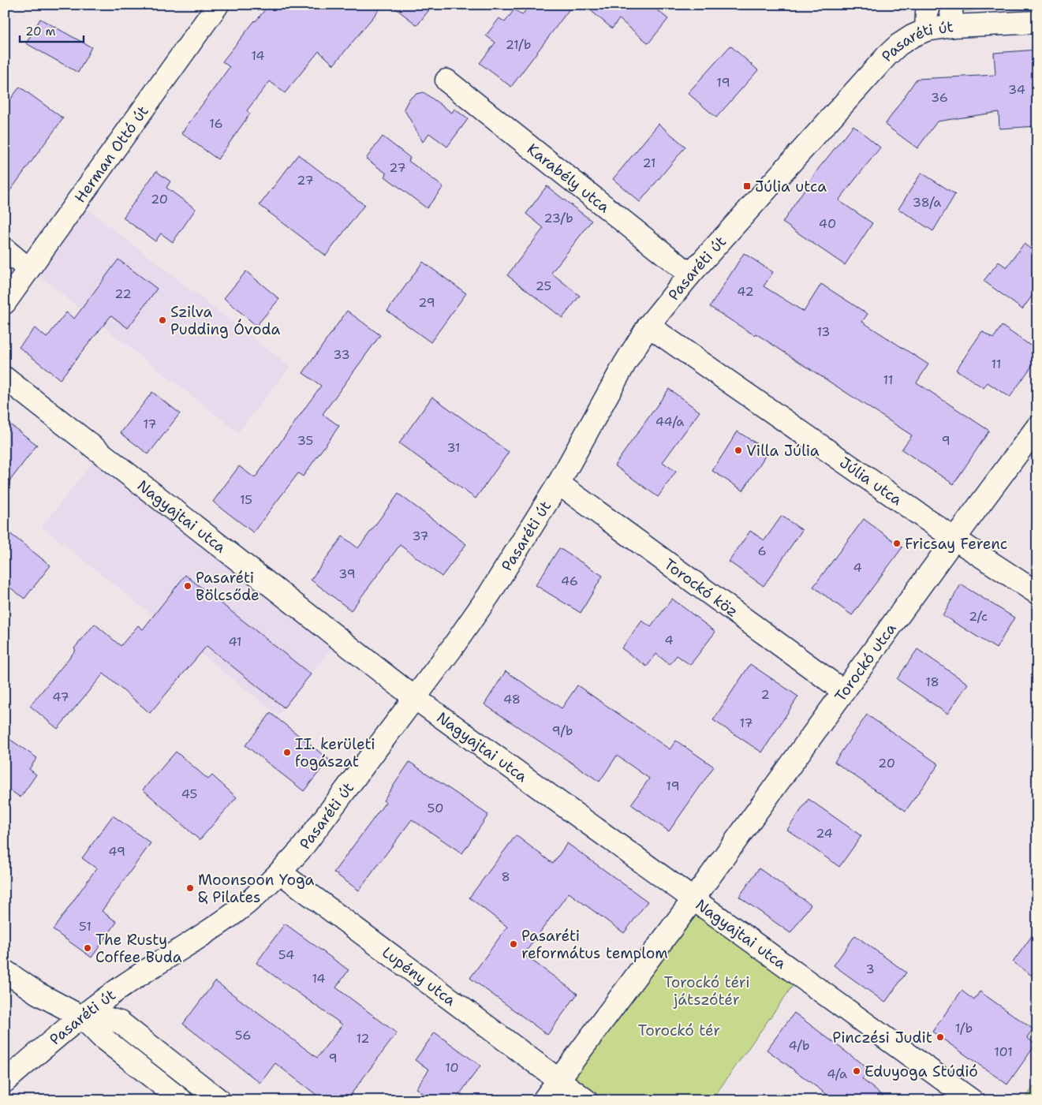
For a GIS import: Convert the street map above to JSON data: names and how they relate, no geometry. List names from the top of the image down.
{
  "streets": {
    "street": [
      "Pasaréti út",
      "Herman Ottó út",
      "Karabély utca",
      "Júlia utca",
      "Nagyajtai utca",
      "Torockó köz",
      "Torockó utca",
      "Lupény utca"
    ]
  },
  "crossings": [
    ["Pasaréti út", "Karabély utca"],
    ["Pasaréti út", "Júlia utca"],
    ["Pasaréti út", "Nagyajtai utca"],
    ["Pasaréti út", "Torockó köz"],
    ["Pasaréti út", "Lupény utca"],
    ["Júlia utca", "Torockó utca"],
    ["Nagyajtai utca", "Torockó utca"],
    ["Torockó köz", "Torockó utca"]
  ],
  "parks": ["Torockó téri játszótér", "Torockó tér"],
  "places": {
    "transit": ["Júlia utca"],
    "other": [
      "Szilva Pudding Óvoda",
      "Villa Júlia",
      "Fricsay Ferenc",
      "Pasaréti Bölcsőde",
      "II. kerületi fogászat",
      "Moonsoon Yoga & Pilates",
      "Pasaréti református templom",
      "The Rusty Coffee Buda",
      "Pinczési Judit",
      "Eduyoga Stúdió"
    ]
  },
  "house_numbers": [
    "21/b",
    "14",
    "19",
    "34",
    "36",
    "16",
    "21",
    "27",
    "27",
    "20",
    "38/a",
    "23/b",
    "40",
    "25",
    "42",
    "22",
    "29",
    "13",
    "33",
    "11",
    "11",
    "44/a",
    "17",
    "35",
    "9",
    "31",
    "15",
    "37",
    "6",
    "4",
    "39",
    "46",
    "2/c",
    "4",
    "41",
    "18",
    "2",
    "47",
    "48",
    "17",
    "9/b",
    "20",
    "19",
    "45",
    "50",
    "24",
    "49",
    "8",
    "51",
    "54",
    "3",
    "14",
    "1/b",
    "56",
    "12",
    "4/b",
    "101",
    "9",
    "10",
    "4/a"
  ],
  "scale_bar": "20 m"
}
